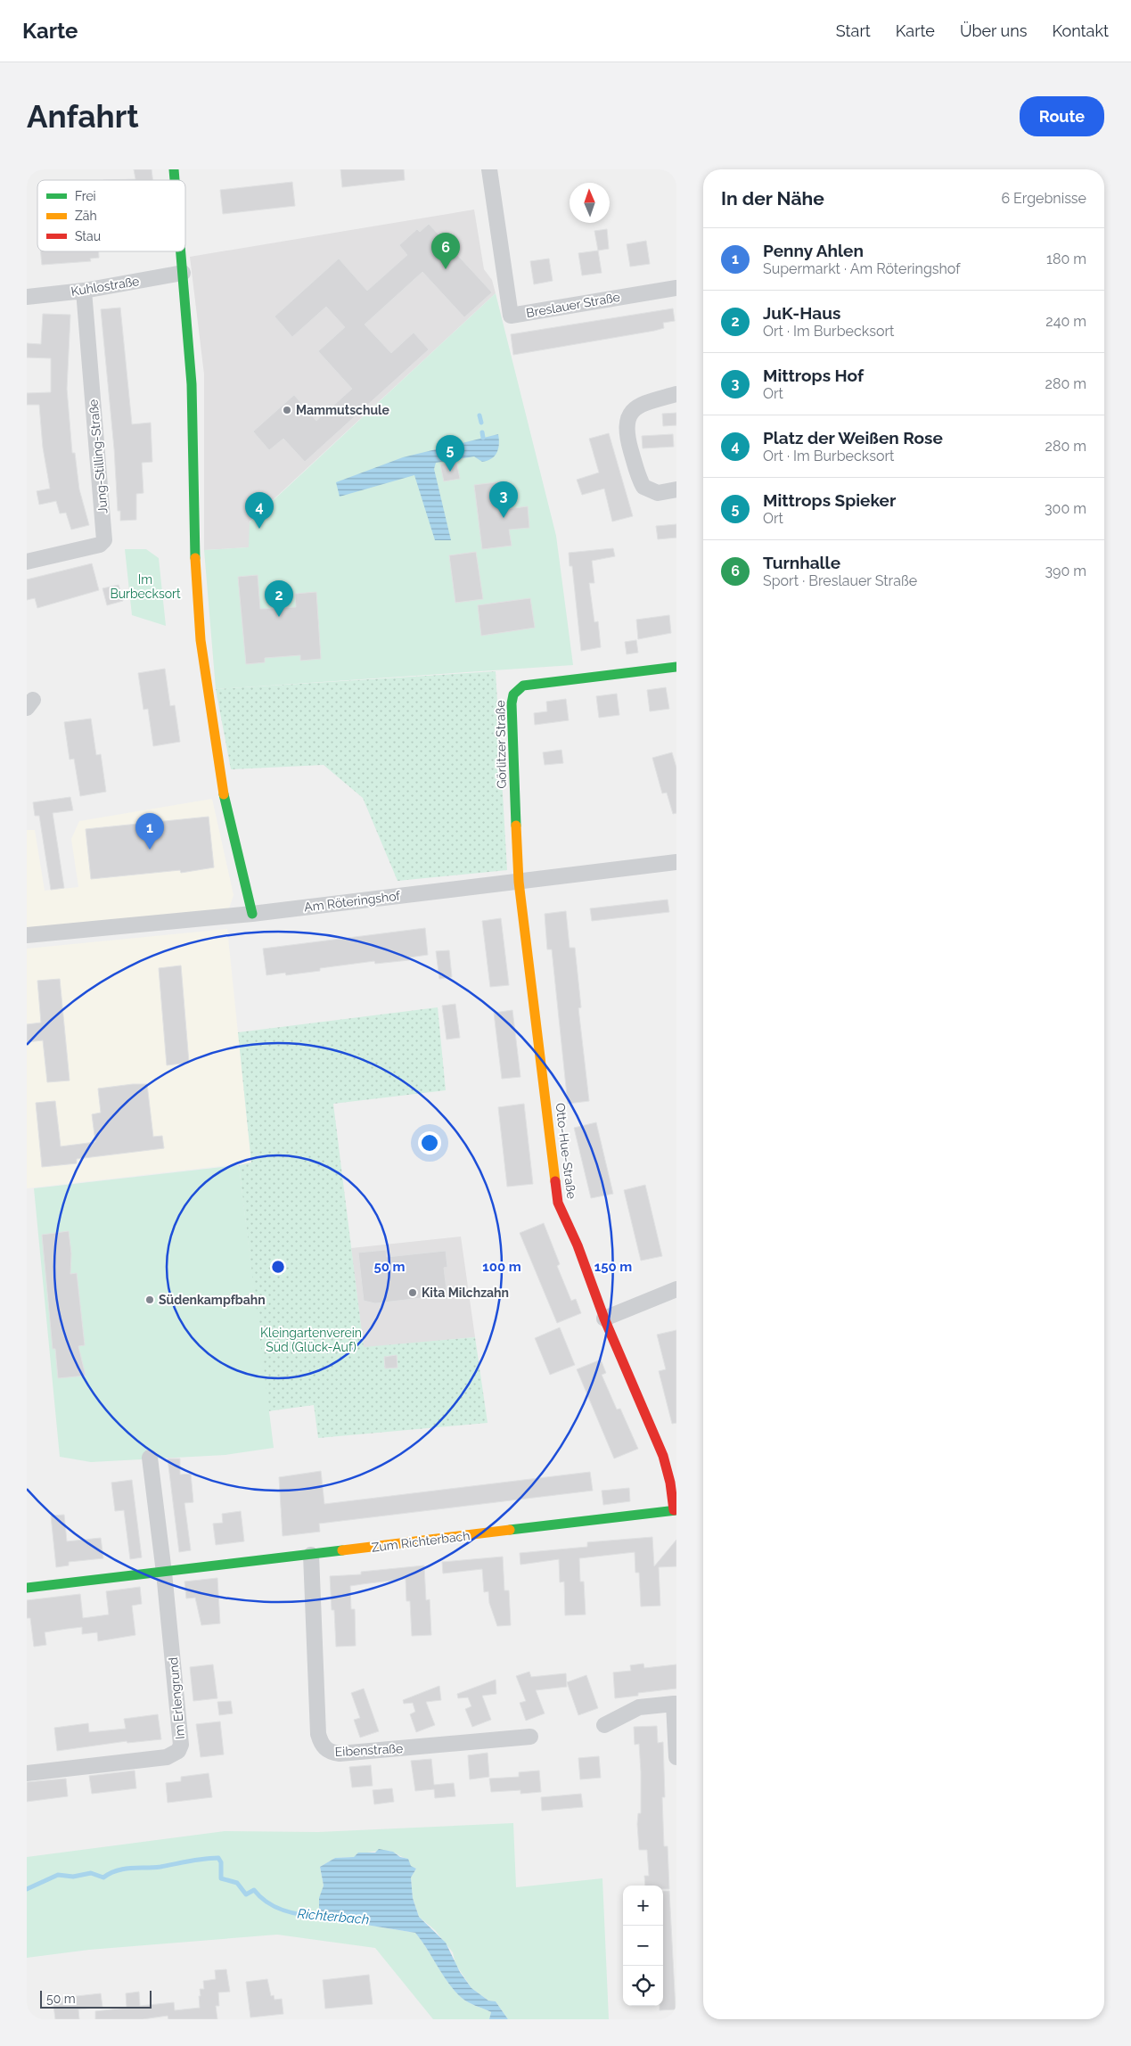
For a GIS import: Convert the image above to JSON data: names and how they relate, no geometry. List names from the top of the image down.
{
  "streets": {
    "street": [
      "Kuhlostraße",
      "Breslauer Straße",
      "Jung-Stilling-Straße",
      "Görlitzer Straße",
      "Am Röteringshof",
      "Otto-Hue-Straße",
      "Zum Richterbach",
      "Im Erlengrund",
      "Eibenstraße"
    ]
  },
  "crossings": [
    ["Kuhlostraße", "Jung-Stilling-Straße"],
    ["Görlitzer Straße", "Am Röteringshof"],
    ["Görlitzer Straße", "Otto-Hue-Straße"],
    ["Am Röteringshof", "Otto-Hue-Straße"],
    ["Otto-Hue-Straße", "Zum Richterbach"],
    ["Zum Richterbach", "Im Erlengrund"],
    ["Zum Richterbach", "Eibenstraße"]
  ],
  "water": ["Richterbach"],
  "parks": ["Im Burbecksort", "Kleingartenverein Süd (Glück-Auf)"],
  "places": ["Mammutschule", "Kita Milchzahn", "Südenkampfbahn"],
  "legend": ["Frei", "Zäh", "Stau"],
  "scale_bar": "50 m",
  "north": "top",
  "page": {
    "header": "Karte",
    "nav": [
      "Start",
      "Karte",
      "Über uns",
      "Kontakt"
    ],
    "buttons": "Route",
    "title": "Anfahrt",
    "heading": ["In der Nähe", "6 Ergebnisse"],
    "list": [
      {
        "mark": "1",
        "name": "Penny Ahlen",
        "note": "Supermarkt · Am Röteringshof",
        "value": "180 m"
      },
      {
        "mark": "2",
        "name": "JuK-Haus",
        "note": "Ort · Im Burbecksort",
        "value": "240 m"
      },
      {
        "mark": "3",
        "name": "Mittrops Hof",
        "note": "Ort",
        "value": "280 m"
      },
      {
        "mark": "4",
        "name": "Platz der Weißen Rose",
        "note": "Ort · Im Burbecksort",
        "value": "280 m"
      },
      {
        "mark": "5",
        "name": "Mittrops Spieker",
        "note": "Ort",
        "value": "300 m"
      },
      {
        "mark": "6",
        "name": "Turnhalle",
        "note": "Sport · Breslauer Straße",
        "value": "390 m"
      }
    ],
    "pins": [
      "6",
      "5",
      "3",
      "4",
      "2",
      "1"
    ],
    "map_buttons": ["+", "−"],
    "scale": "50 m"
  },
  "rings": ["50 m", "100 m", "150 m"]
}
